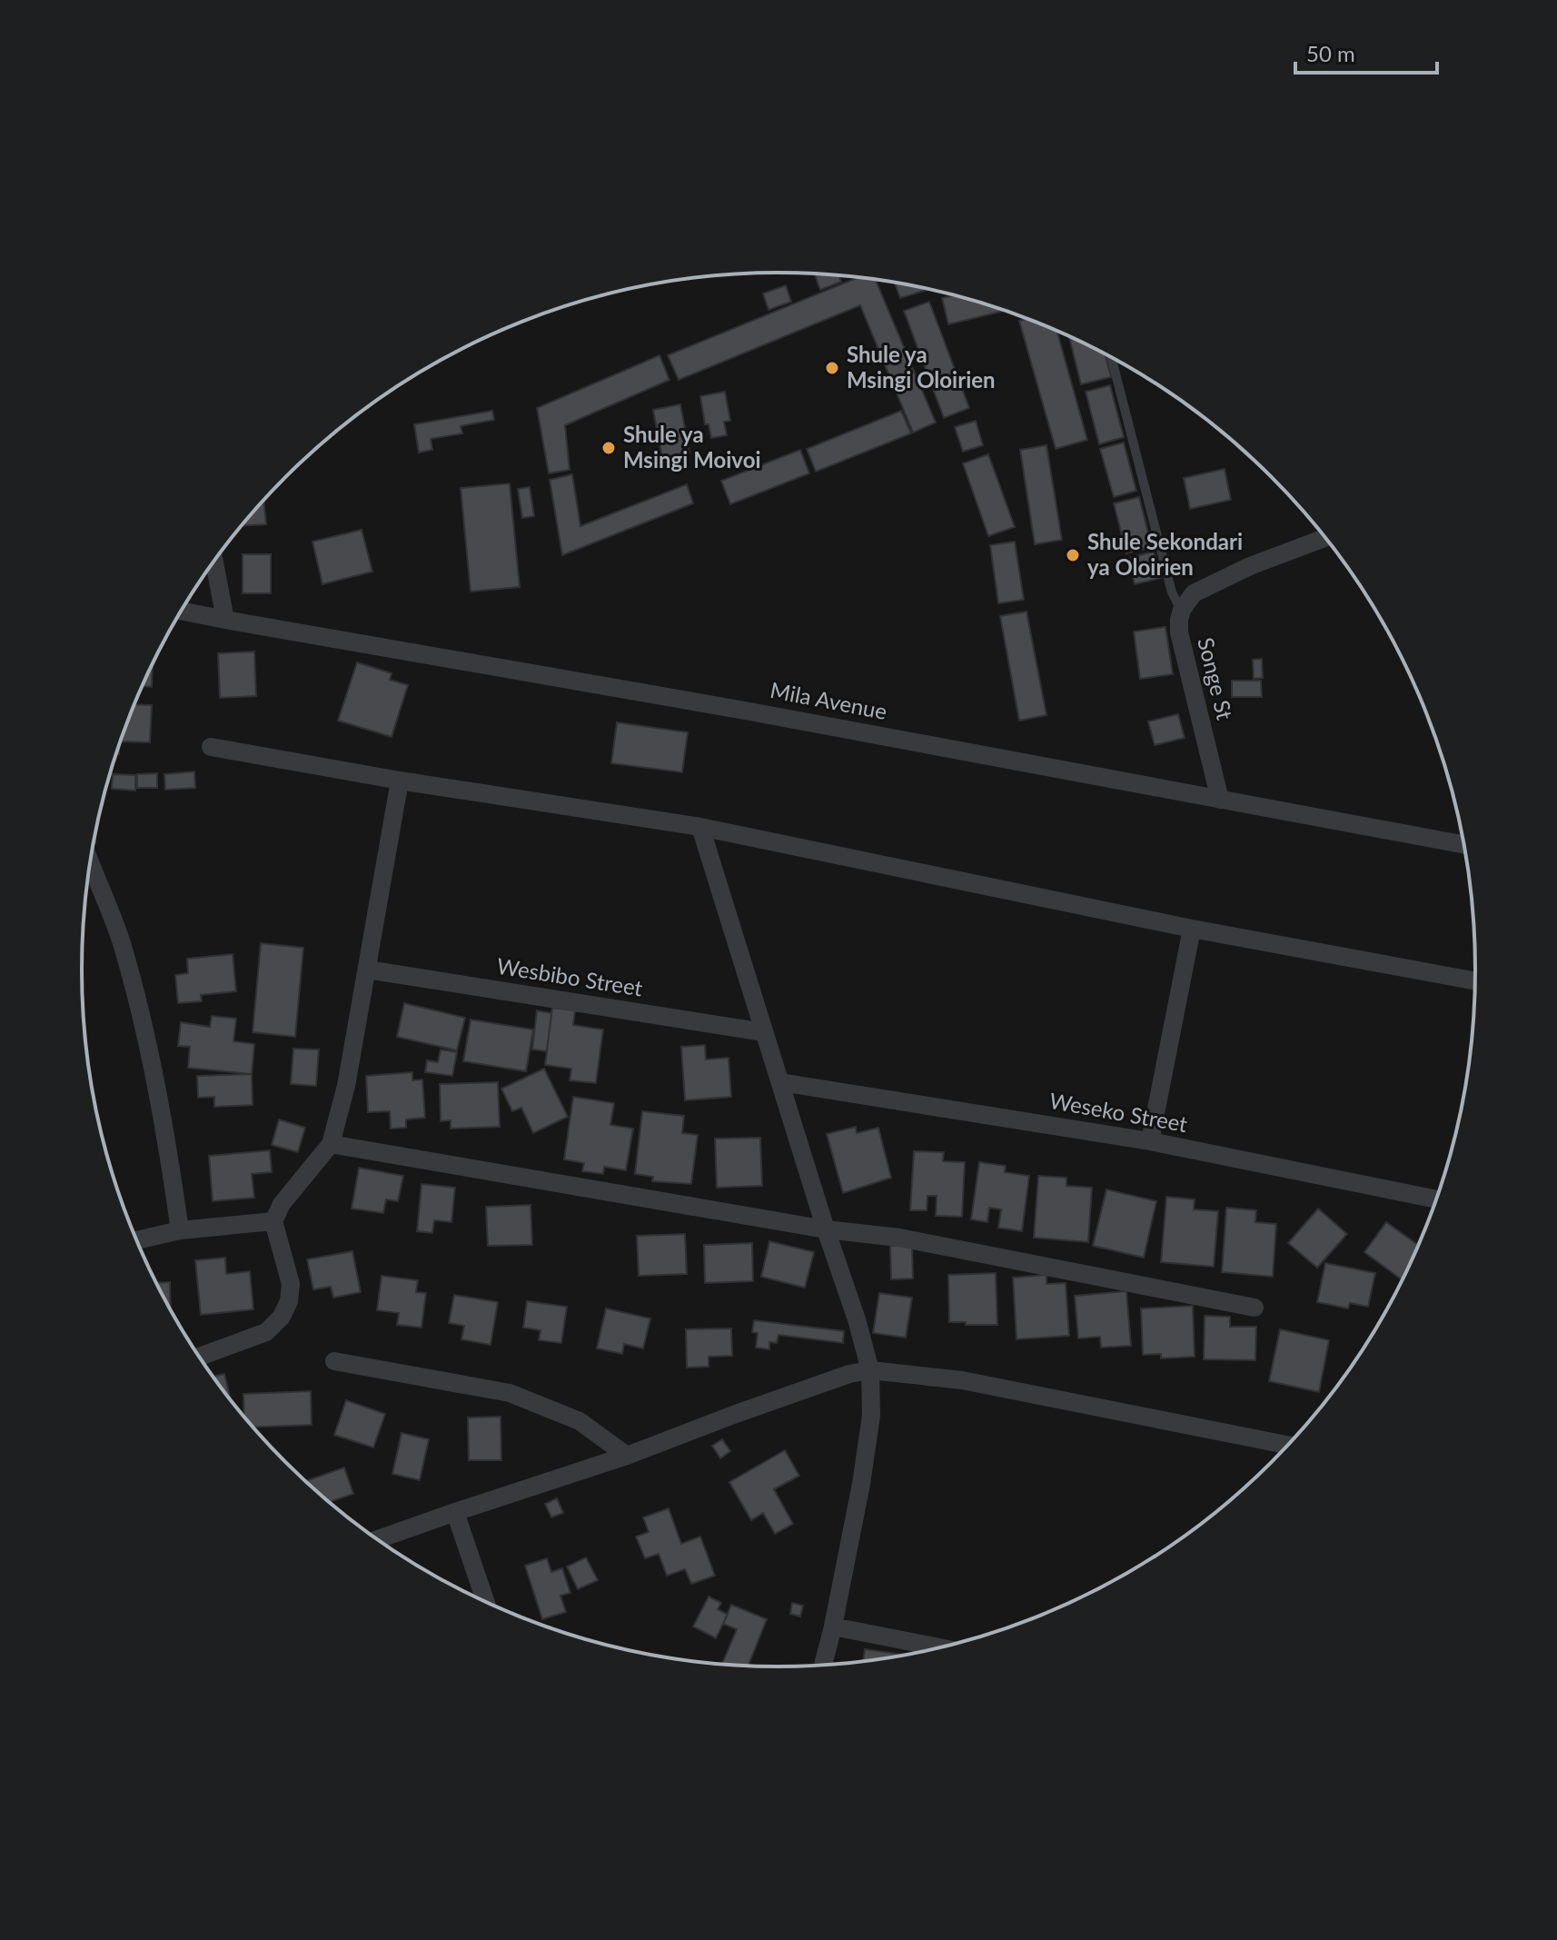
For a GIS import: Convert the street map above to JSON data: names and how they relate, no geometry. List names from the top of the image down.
{
  "streets": {
    "street": [
      "Songe St",
      "Mila Avenue",
      "Wesbibo Street",
      "Weseko Street"
    ]
  },
  "crossings": [
    ["Songe St", "Mila Avenue"]
  ],
  "places": ["Shule ya Msingi Oloirien", "Shule ya Msingi Moivoi", "Shule Sekondari ya Oloirien"],
  "scale_bar": "50 m"
}
